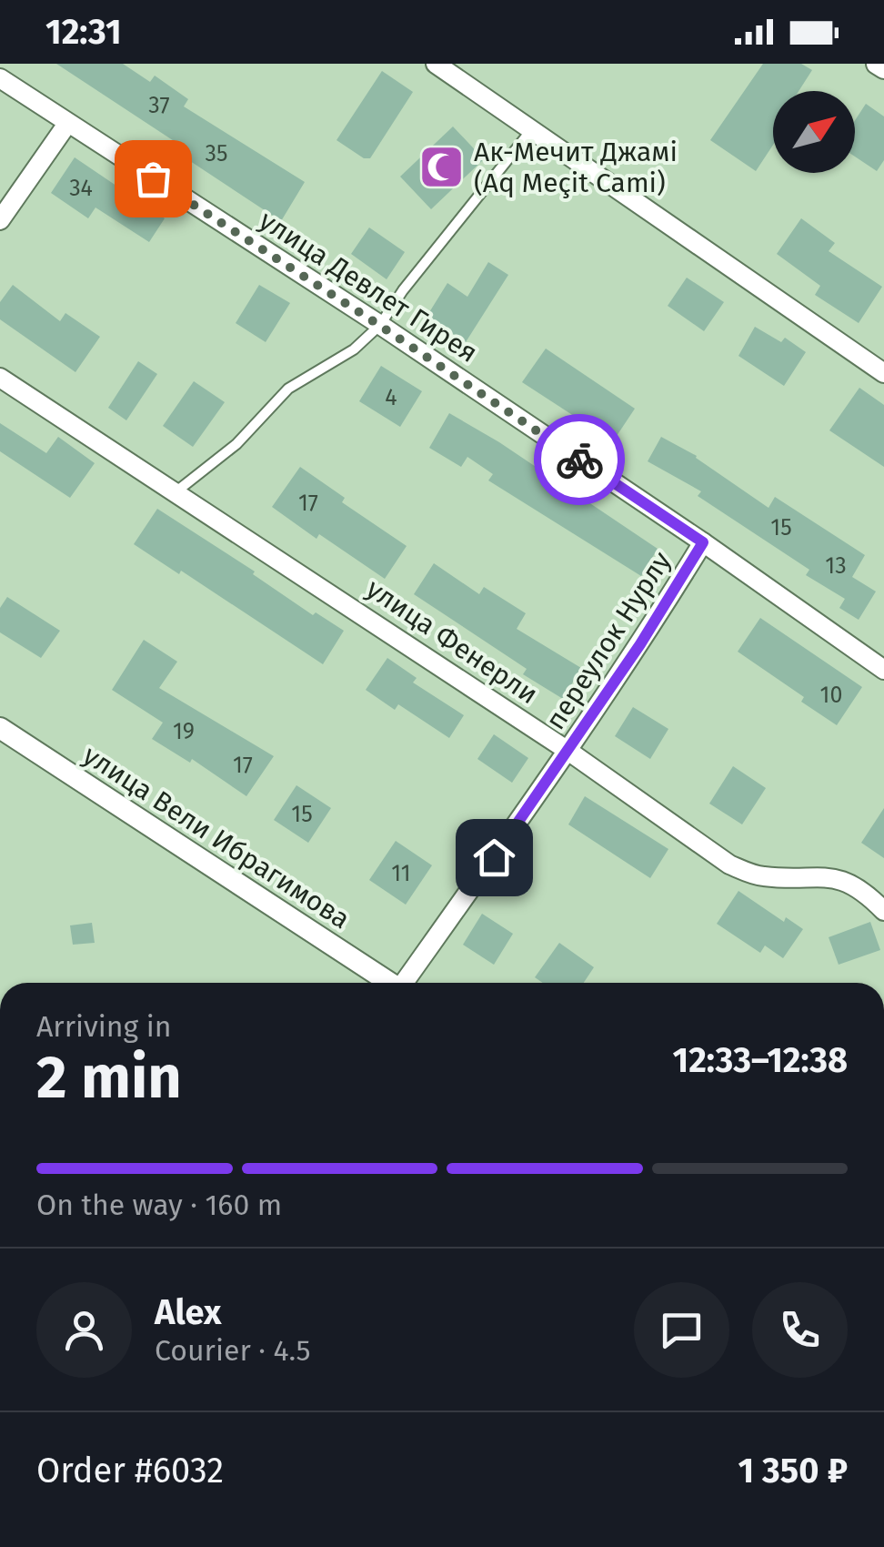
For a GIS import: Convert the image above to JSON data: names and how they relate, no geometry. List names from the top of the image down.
{
  "streets": {
    "street": [
      "улица Девлет Гирея",
      "переулок Нурлу",
      "улица Фенерли",
      "улица Вели Ибрагимова"
    ]
  },
  "crossings": [
    ["улица Девлет Гирея", "переулок Нурлу"],
    ["переулок Нурлу", "улица Фенерли"]
  ],
  "places": {
    "mosque": ["Ак-Мечит Джамі (Aq Meçit Cami)"]
  },
  "house_numbers": [
    "37",
    "35",
    "34",
    "4",
    "17",
    "15",
    "13",
    "10",
    "19",
    "17",
    "15",
    "11"
  ],
  "north": "top right",
  "page": {
    "status": "12:31",
    "heading": ["2 min", "Arriving in", "12:33–12:38"],
    "panel": [
      "Alex",
      "Courier · 4.5",
      "Order #6032",
      "1 350 ₽"
    ],
    "bar": "On the way · 160 m"
  }
}
